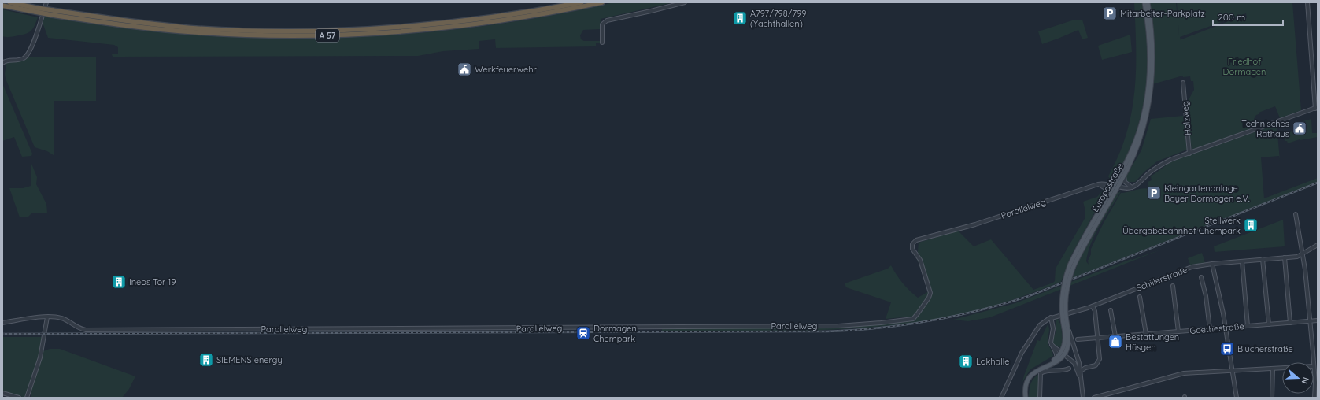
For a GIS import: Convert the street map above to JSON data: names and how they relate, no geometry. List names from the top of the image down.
{
  "streets": {
    "highway": ["A 57"],
    "main road": ["Europastraße"],
    "street": [
      "Holzweg",
      "Parallelweg",
      "Schillerstraße",
      "Goethestraße"
    ]
  },
  "crossings": [
    ["Europastraße", "Parallelweg"]
  ],
  "parks": ["Friedhof Dormagen"],
  "places": {
    "parking": ["Mitarbeiter-Parkplatz", "Kleingartenanlage Bayer Dormagen e.V."],
    "building": [
      "A797/798/799 (Yachthallen)",
      "Stellwerk Übergabebahnhof Chempark",
      "Ineos Tor 19",
      "SIEMENS energy",
      "Lokhalle"
    ],
    "public building": ["Werkfeuerwehr", "Technisches Rathaus"],
    "station": ["Dormagen Chempark"],
    "shop": ["Bestattungen Hüsgen"],
    "bus stop": ["Blücherstraße"]
  },
  "scale_bar": "200 m",
  "north": "right"
}
